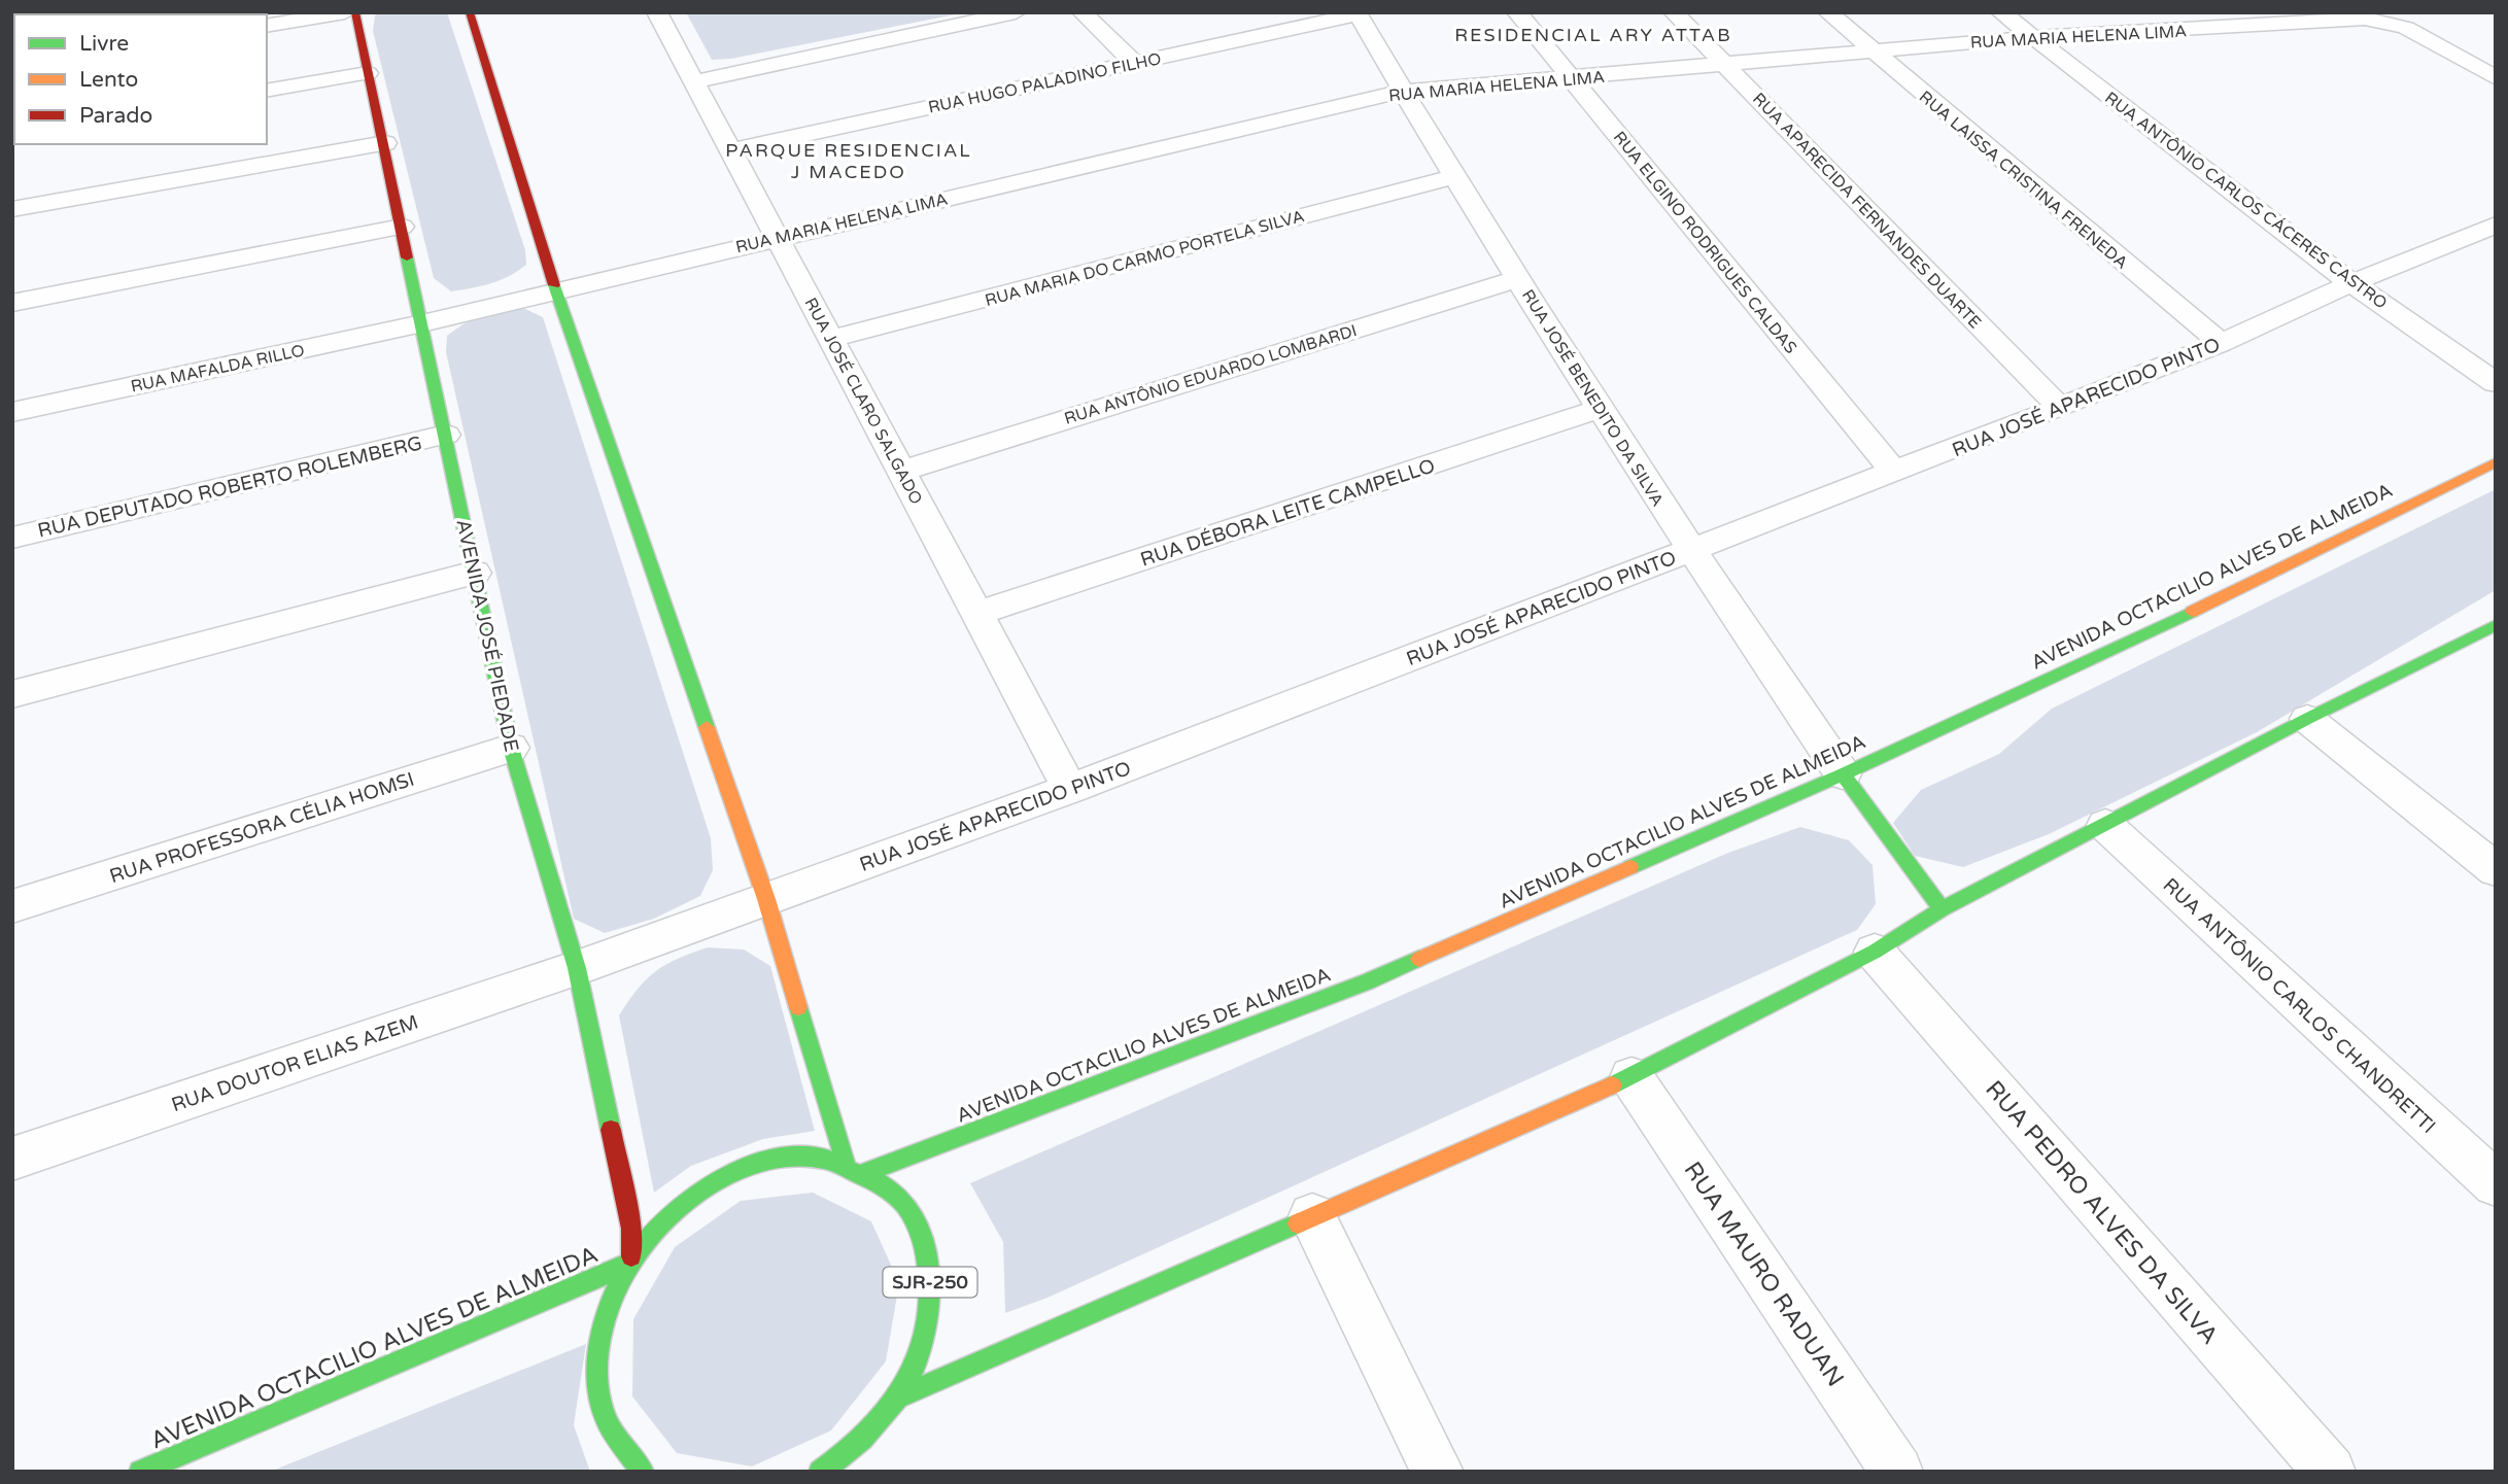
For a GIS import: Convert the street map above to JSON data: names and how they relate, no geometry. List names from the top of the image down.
{
  "streets": {
    "main road": ["AVENIDA OCTACILIO ALVES DE ALMEIDA", "AVENIDA JOSÉ PIEDADE", "SJR-250"],
    "street": [
      "RUA MARIA HELENA LIMA",
      "RUA HUGO PALADINO FILHO",
      "RUA LAISSA CRISTINA FRENEDA",
      "RUA ANTÔNIO CARLOS CÁCERES CASTRO",
      "RUA APARECIDA FERNANDES DUARTE",
      "RUA ELGINO RODRIGUES CALDAS",
      "RUA MARIA DO CARMO PORTELA SILVA",
      "RUA MAFALDA RILLO",
      "RUA ANTÔNIO EDUARDO LOMBARDI",
      "RUA JOSÉ APARECIDO PINTO",
      "RUA JOSÉ BENEDITO DA SILVA",
      "RUA JOSÉ CLARO SALGADO",
      "RUA DEPUTADO ROBERTO ROLEMBERG",
      "RUA DÉBORA LEITE CAMPELLO",
      "RUA PROFESSORA CÉLIA HOMSI",
      "RUA ANTÔNIO CARLOS CHANDRETTI",
      "RUA DOUTOR ELIAS AZEM",
      "RUA PEDRO ALVES DA SILVA",
      "RUA MAURO RADUAN"
    ]
  },
  "crossings": [
    ["RUA MARIA HELENA LIMA", "RUA LAISSA CRISTINA FRENEDA"],
    ["RUA MARIA HELENA LIMA", "RUA ANTÔNIO CARLOS CÁCERES CASTRO"],
    ["RUA MARIA HELENA LIMA", "RUA APARECIDA FERNANDES DUARTE"],
    ["RUA MARIA HELENA LIMA", "RUA ELGINO RODRIGUES CALDAS"],
    ["RUA MARIA HELENA LIMA", "RUA MAFALDA RILLO"],
    ["RUA MARIA HELENA LIMA", "RUA JOSÉ BENEDITO DA SILVA"],
    ["RUA MARIA HELENA LIMA", "RUA JOSÉ CLARO SALGADO"],
    ["RUA MARIA HELENA LIMA", "AVENIDA JOSÉ PIEDADE"],
    ["RUA HUGO PALADINO FILHO", "RUA JOSÉ BENEDITO DA SILVA"],
    ["RUA HUGO PALADINO FILHO", "RUA JOSÉ CLARO SALGADO"],
    ["RUA LAISSA CRISTINA FRENEDA", "RUA JOSÉ APARECIDO PINTO"],
    ["RUA ANTÔNIO CARLOS CÁCERES CASTRO", "RUA JOSÉ APARECIDO PINTO"],
    ["RUA APARECIDA FERNANDES DUARTE", "RUA JOSÉ APARECIDO PINTO"],
    ["RUA ELGINO RODRIGUES CALDAS", "RUA JOSÉ APARECIDO PINTO"],
    ["RUA MARIA DO CARMO PORTELA SILVA", "RUA JOSÉ BENEDITO DA SILVA"],
    ["RUA MARIA DO CARMO PORTELA SILVA", "RUA JOSÉ CLARO SALGADO"],
    ["RUA MAFALDA RILLO", "AVENIDA JOSÉ PIEDADE"],
    ["RUA ANTÔNIO EDUARDO LOMBARDI", "RUA JOSÉ BENEDITO DA SILVA"],
    ["RUA ANTÔNIO EDUARDO LOMBARDI", "RUA JOSÉ CLARO SALGADO"],
    ["RUA JOSÉ APARECIDO PINTO", "RUA JOSÉ BENEDITO DA SILVA"],
    ["RUA JOSÉ APARECIDO PINTO", "RUA JOSÉ CLARO SALGADO"],
    ["RUA JOSÉ APARECIDO PINTO", "AVENIDA JOSÉ PIEDADE"],
    ["RUA JOSÉ APARECIDO PINTO", "RUA DOUTOR ELIAS AZEM"],
    ["RUA JOSÉ BENEDITO DA SILVA", "RUA DÉBORA LEITE CAMPELLO"],
    ["RUA JOSÉ BENEDITO DA SILVA", "AVENIDA OCTACILIO ALVES DE ALMEIDA"],
    ["RUA JOSÉ CLARO SALGADO", "RUA DÉBORA LEITE CAMPELLO"],
    ["RUA DEPUTADO ROBERTO ROLEMBERG", "AVENIDA JOSÉ PIEDADE"],
    ["AVENIDA OCTACILIO ALVES DE ALMEIDA", "AVENIDA JOSÉ PIEDADE"],
    ["AVENIDA OCTACILIO ALVES DE ALMEIDA", "SJR-250"],
    ["AVENIDA JOSÉ PIEDADE", "RUA PROFESSORA CÉLIA HOMSI"],
    ["AVENIDA JOSÉ PIEDADE", "RUA DOUTOR ELIAS AZEM"],
    ["AVENIDA JOSÉ PIEDADE", "SJR-250"]
  ],
  "districts": ["RESIDENCIAL ARY ATTAB", "PARQUE RESIDENCIAL J MACEDO"],
  "legend": ["Livre", "Lento", "Parado"]
}
